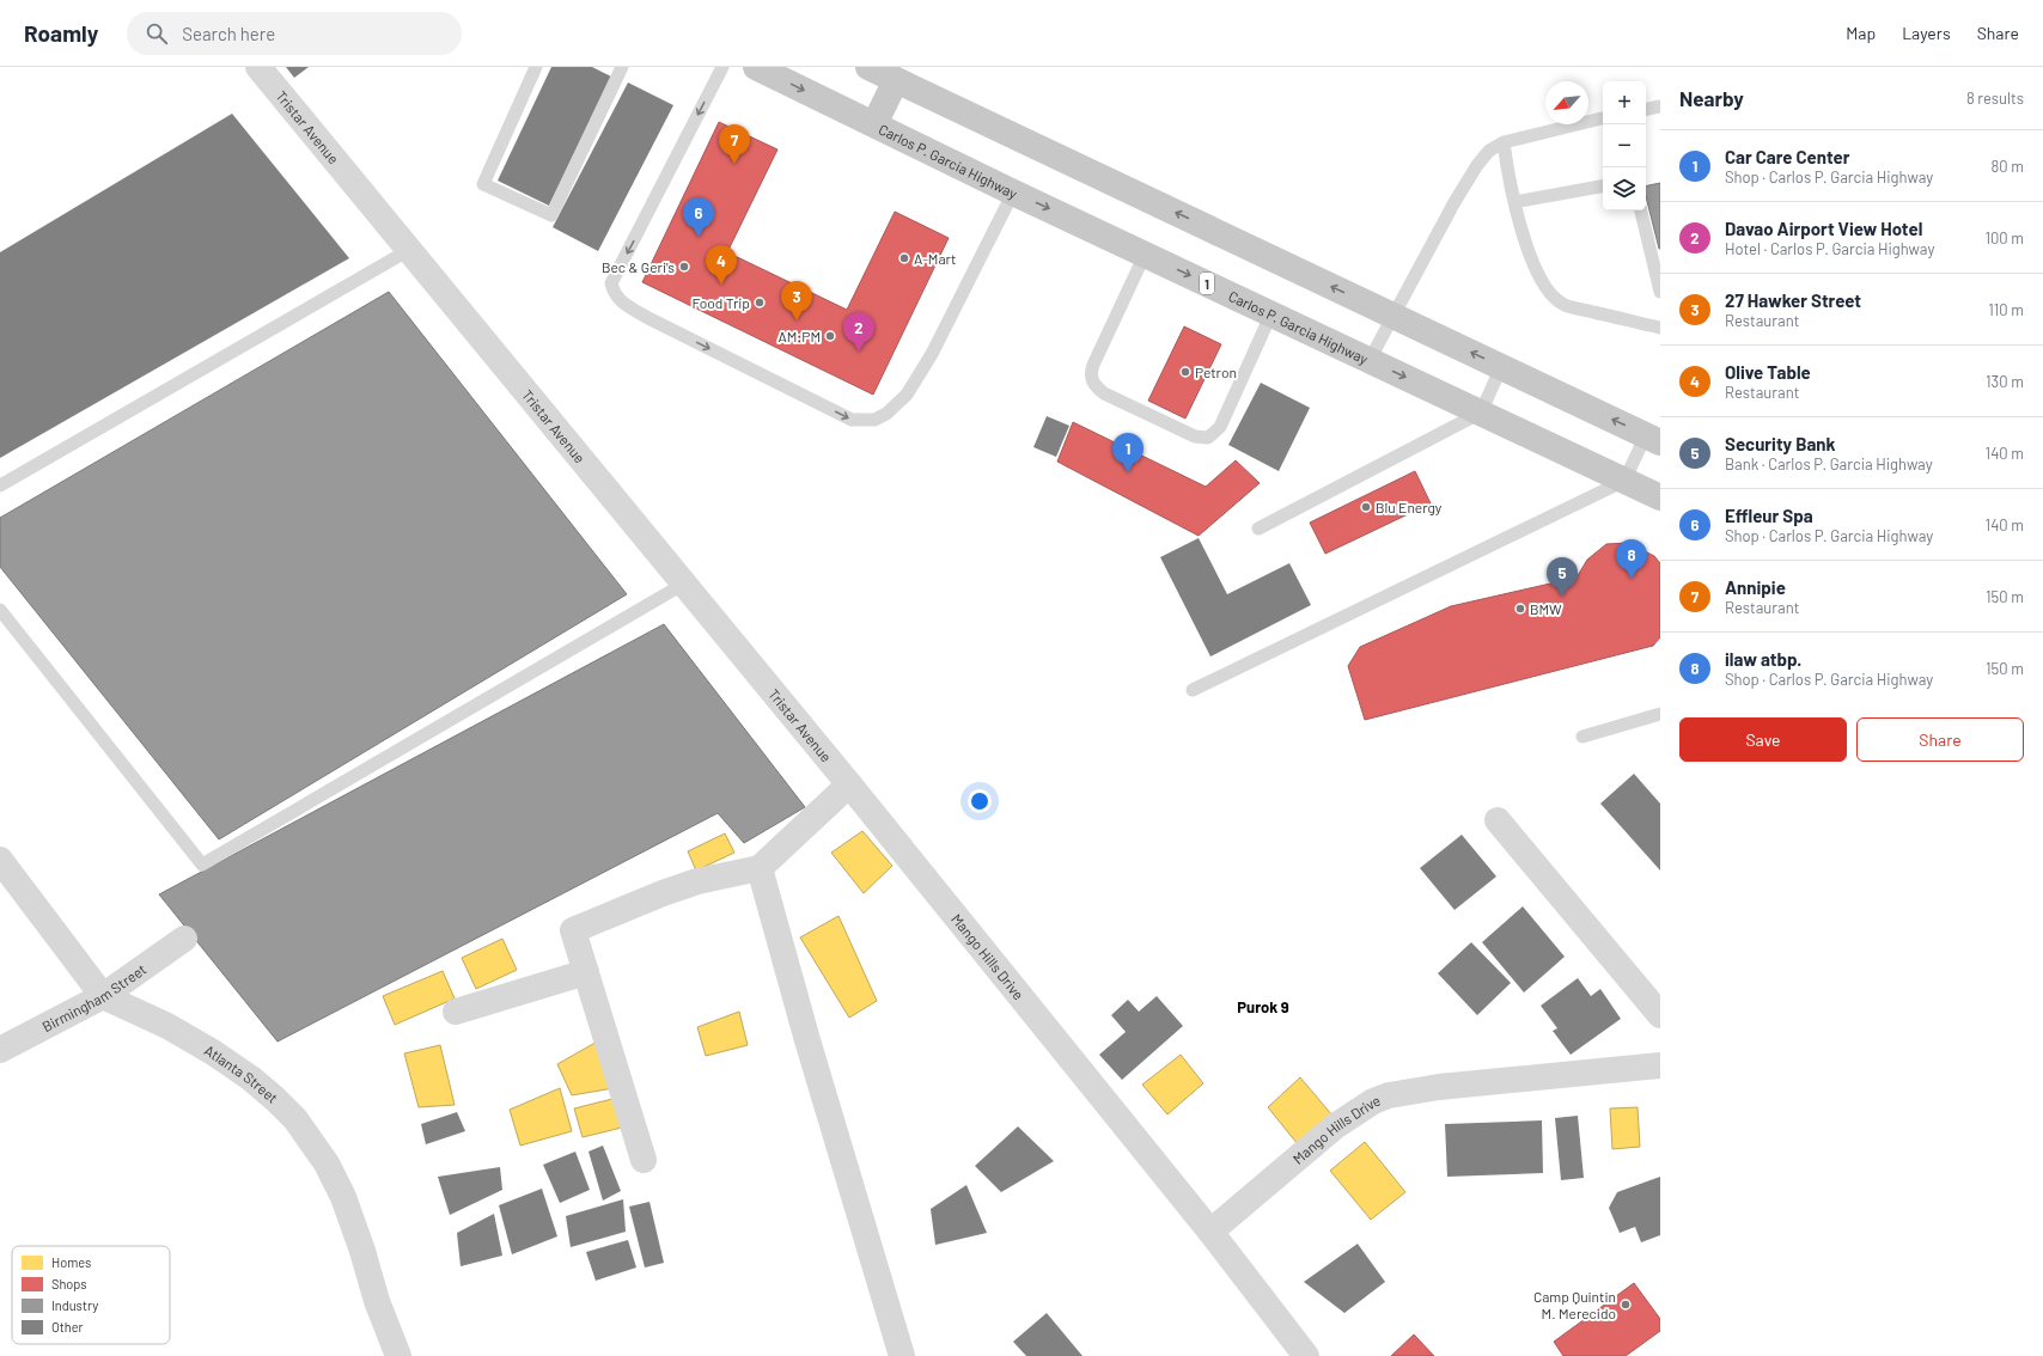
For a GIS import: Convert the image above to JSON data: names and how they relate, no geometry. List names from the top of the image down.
{
  "streets": {
    "highway": ["Carlos P. Garcia Highway", "1"],
    "street": [
      "Tristar Avenue",
      "Mango Hills Drive",
      "Birmingham Street",
      "Atlanta Street"
    ]
  },
  "crossings": [
    ["Tristar Avenue", "Mango Hills Drive"],
    ["Birmingham Street", "Atlanta Street"]
  ],
  "districts": ["Purok 9"],
  "places": [
    "A-Mart",
    "Bec & Geri's",
    "Food Trip",
    "AM:PM",
    "Petron",
    "Blu Energy",
    "BMW",
    "Camp Quintin M. Merecido"
  ],
  "legend": [
    "Homes",
    "Shops",
    "Industry",
    "Other"
  ],
  "north": "bottom left",
  "page": {
    "header": "Roamly",
    "search": "Search here",
    "nav": ["Map", "Layers", "Share"],
    "heading": ["Nearby", "8 results"],
    "map_buttons": ["+", "−"],
    "pins": [
      "7",
      "6",
      "4",
      "3",
      "2",
      "1",
      "8",
      "5"
    ],
    "list": [
      {
        "mark": "1",
        "name": "Car Care Center",
        "note": "Shop · Carlos P. Garcia Highway",
        "value": "80 m"
      },
      {
        "mark": "2",
        "name": "Davao Airport View Hotel",
        "note": "Hotel · Carlos P. Garcia Highway",
        "value": "100 m"
      },
      {
        "mark": "3",
        "name": "27 Hawker Street",
        "note": "Restaurant",
        "value": "110 m"
      },
      {
        "mark": "4",
        "name": "Olive Table",
        "note": "Restaurant",
        "value": "130 m"
      },
      {
        "mark": "5",
        "name": "Security Bank",
        "note": "Bank · Carlos P. Garcia Highway",
        "value": "140 m"
      },
      {
        "mark": "6",
        "name": "Effleur Spa",
        "note": "Shop · Carlos P. Garcia Highway",
        "value": "140 m"
      },
      {
        "mark": "7",
        "name": "Annipie",
        "note": "Restaurant",
        "value": "150 m"
      },
      {
        "mark": "8",
        "name": "ilaw atbp.",
        "note": "Shop · Carlos P. Garcia Highway",
        "value": "150 m"
      }
    ],
    "buttons": ["Save", "Share"]
  }
}
